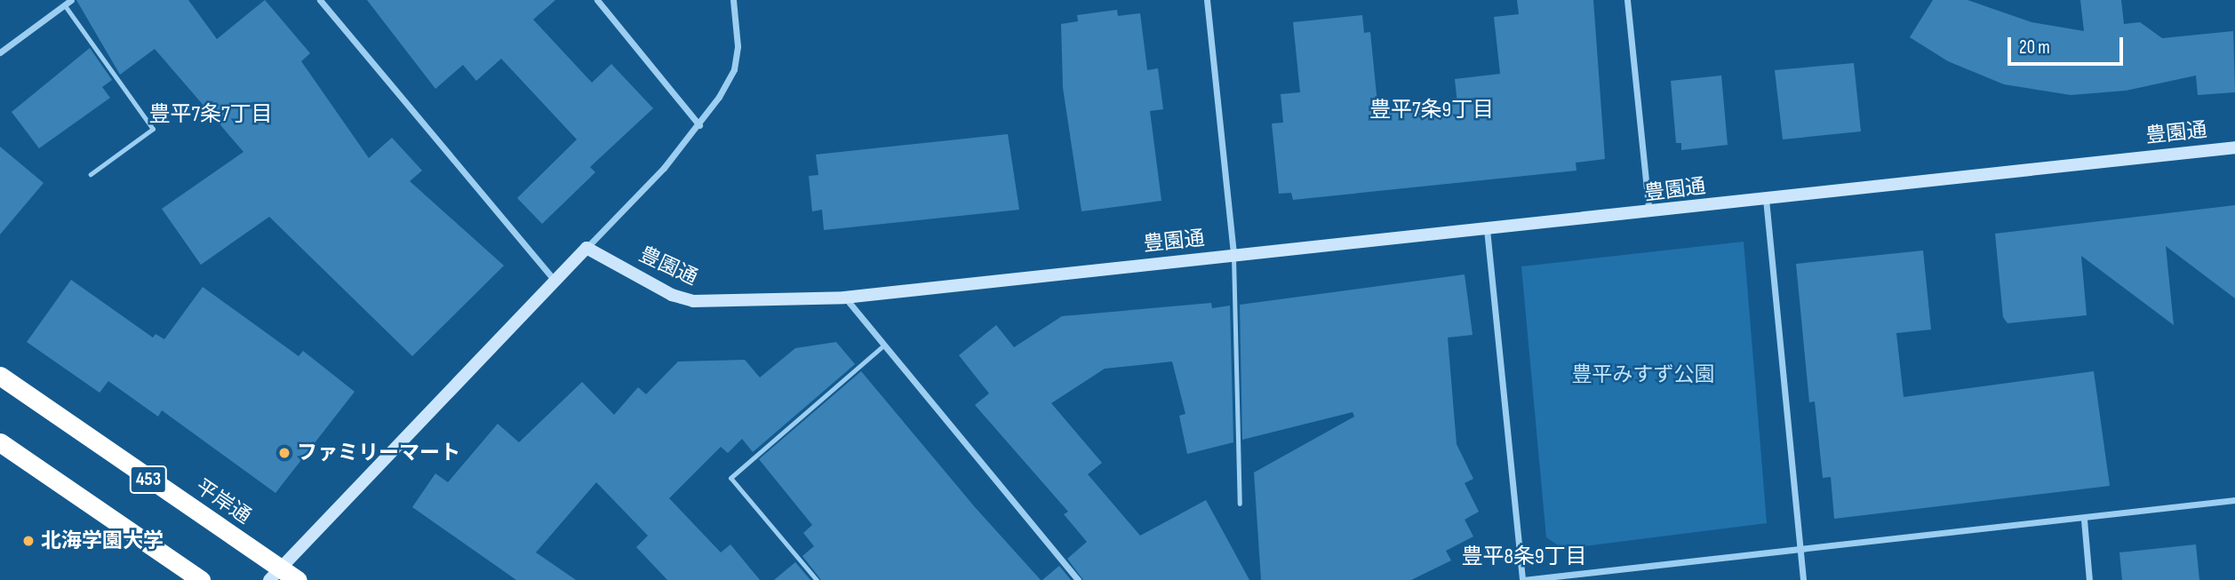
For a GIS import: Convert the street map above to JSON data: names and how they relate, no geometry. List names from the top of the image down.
{
  "streets": {
    "highway": ["453", "平岸通"],
    "street": ["豊園通"]
  },
  "districts": ["豊平7条9丁目", "豊平7条7丁目", "豊平8条9丁目"],
  "parks": ["豊平みすず公園"],
  "places": ["ファミリーマート", "北海学園大学"],
  "scale_bar": "20 m"
}
